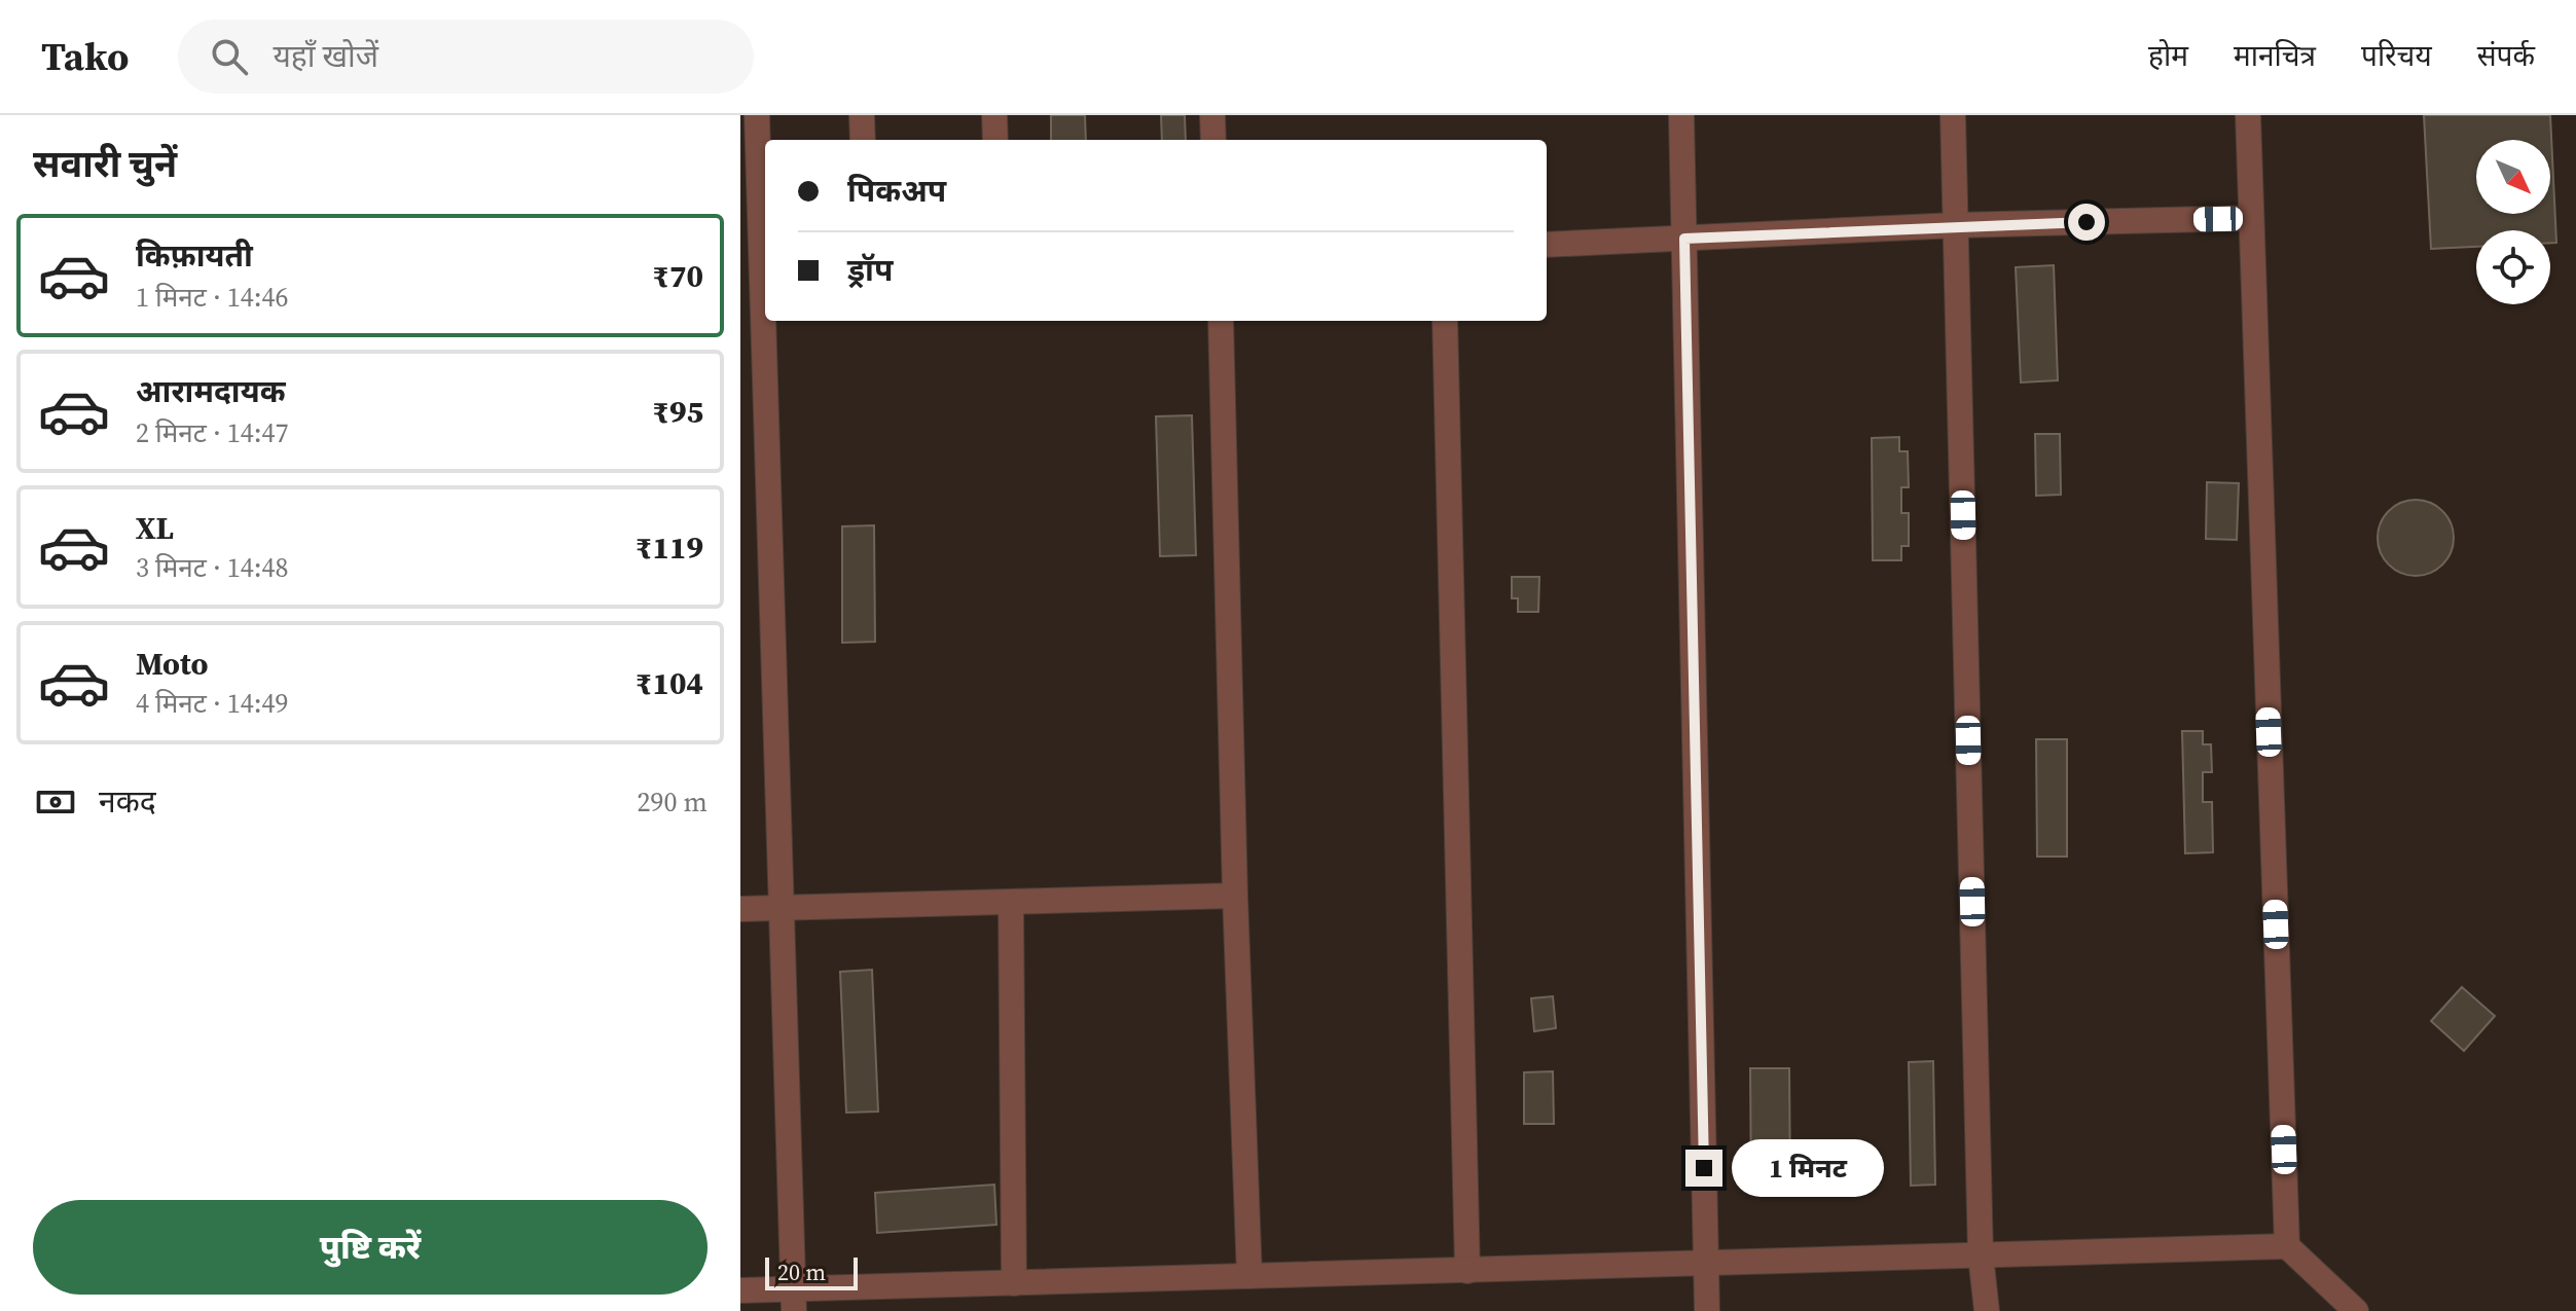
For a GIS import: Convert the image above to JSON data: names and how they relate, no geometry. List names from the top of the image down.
{
  "scale_bar": "20 m",
  "north": "bottom right",
  "page": {
    "header": "Tako",
    "search": "यहाँ खोजें",
    "nav": [
      "होम",
      "मानचित्र",
      "परिचय",
      "संपर्क"
    ],
    "heading": "सवारी चुनें",
    "banner": ["पिकअप", "ड्रॉप"],
    "list": [
      {
        "name": "किफ़ायती",
        "note": "1 मिनट · 14:46",
        "value": "₹70"
      },
      {
        "name": "आरामदायक",
        "note": "2 मिनट · 14:47",
        "value": "₹95"
      },
      {
        "name": "XL",
        "note": "3 मिनट · 14:48",
        "value": "₹119"
      },
      {
        "name": "Moto",
        "note": "4 मिनट · 14:49",
        "value": "₹104"
      }
    ],
    "pay": ["नकद", "290 m"],
    "bubble": "1 मिनट",
    "buttons": "पुष्टि करें",
    "scale": "20 m"
  }
}
